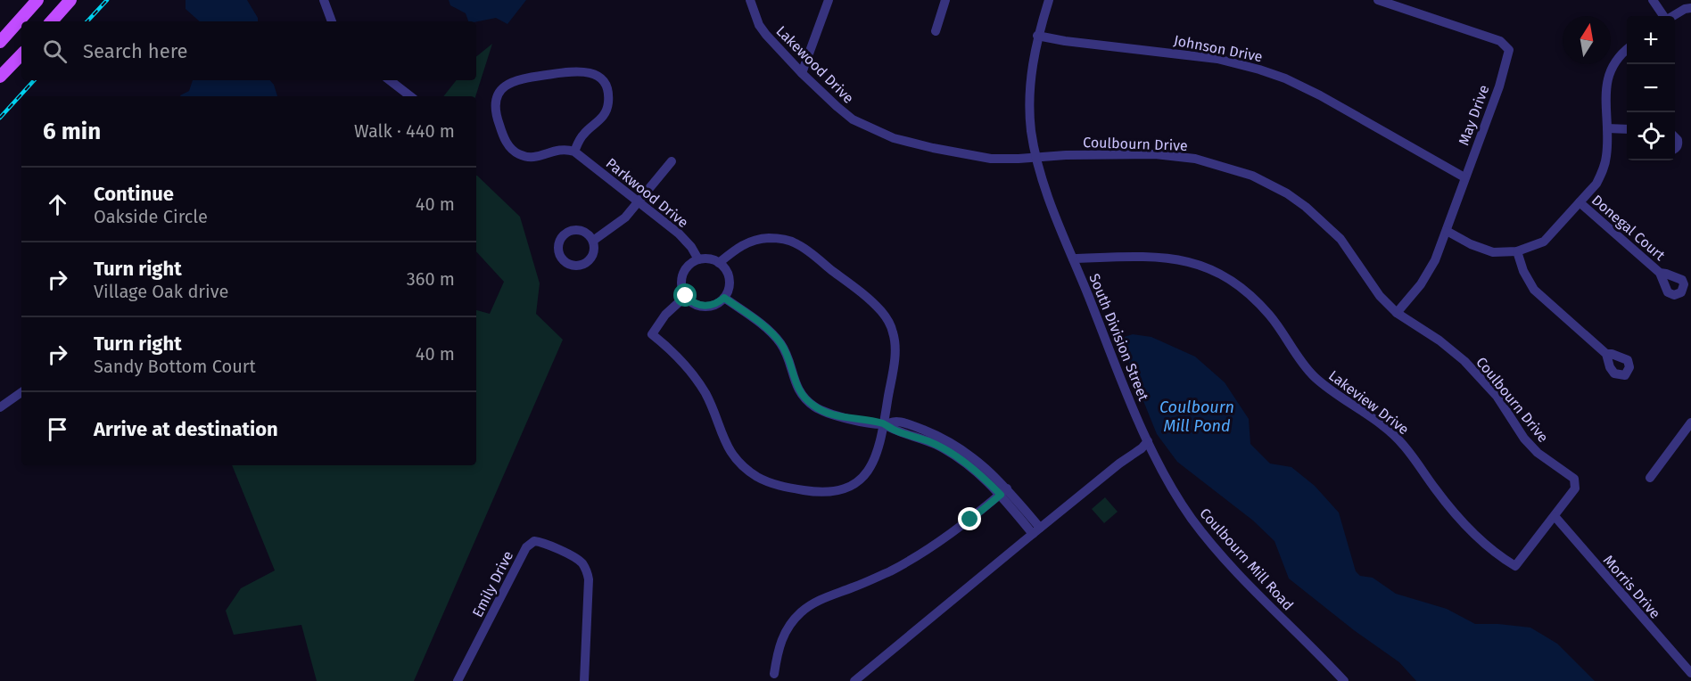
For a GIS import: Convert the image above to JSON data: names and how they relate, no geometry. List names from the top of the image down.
{
  "streets": {
    "street": [
      "Johnson Drive",
      "Lakewood Drive",
      "May Drive",
      "Coulbourn Drive",
      "Parkwood Drive",
      "Donegal Court",
      "South Division Street",
      "Lakeview Drive",
      "Coulbourn Mill Road",
      "Emily Drive",
      "Morris Drive"
    ]
  },
  "crossings": [
    ["Johnson Drive", "May Drive"],
    ["Johnson Drive", "South Division Street"],
    ["Lakewood Drive", "Coulbourn Drive"],
    ["Lakewood Drive", "South Division Street"],
    ["May Drive", "Coulbourn Drive"],
    ["Coulbourn Drive", "South Division Street"],
    ["Coulbourn Drive", "Lakeview Drive"],
    ["Coulbourn Drive", "Morris Drive"],
    ["South Division Street", "Lakeview Drive"],
    ["South Division Street", "Coulbourn Mill Road"]
  ],
  "water": ["Coulbourn Mill Pond"],
  "north": "top",
  "page": {
    "map_buttons": ["+", "−"],
    "search": "Search here",
    "heading": ["6 min", "Walk · 440 m"],
    "list": [
      ["Continue", "Oakside Circle", "40 m"],
      ["Turn right", "Village Oak drive", "360 m"],
      ["Turn right", "Sandy Bottom Court", "40 m"],
      "Arrive at destination"
    ]
  }
}
